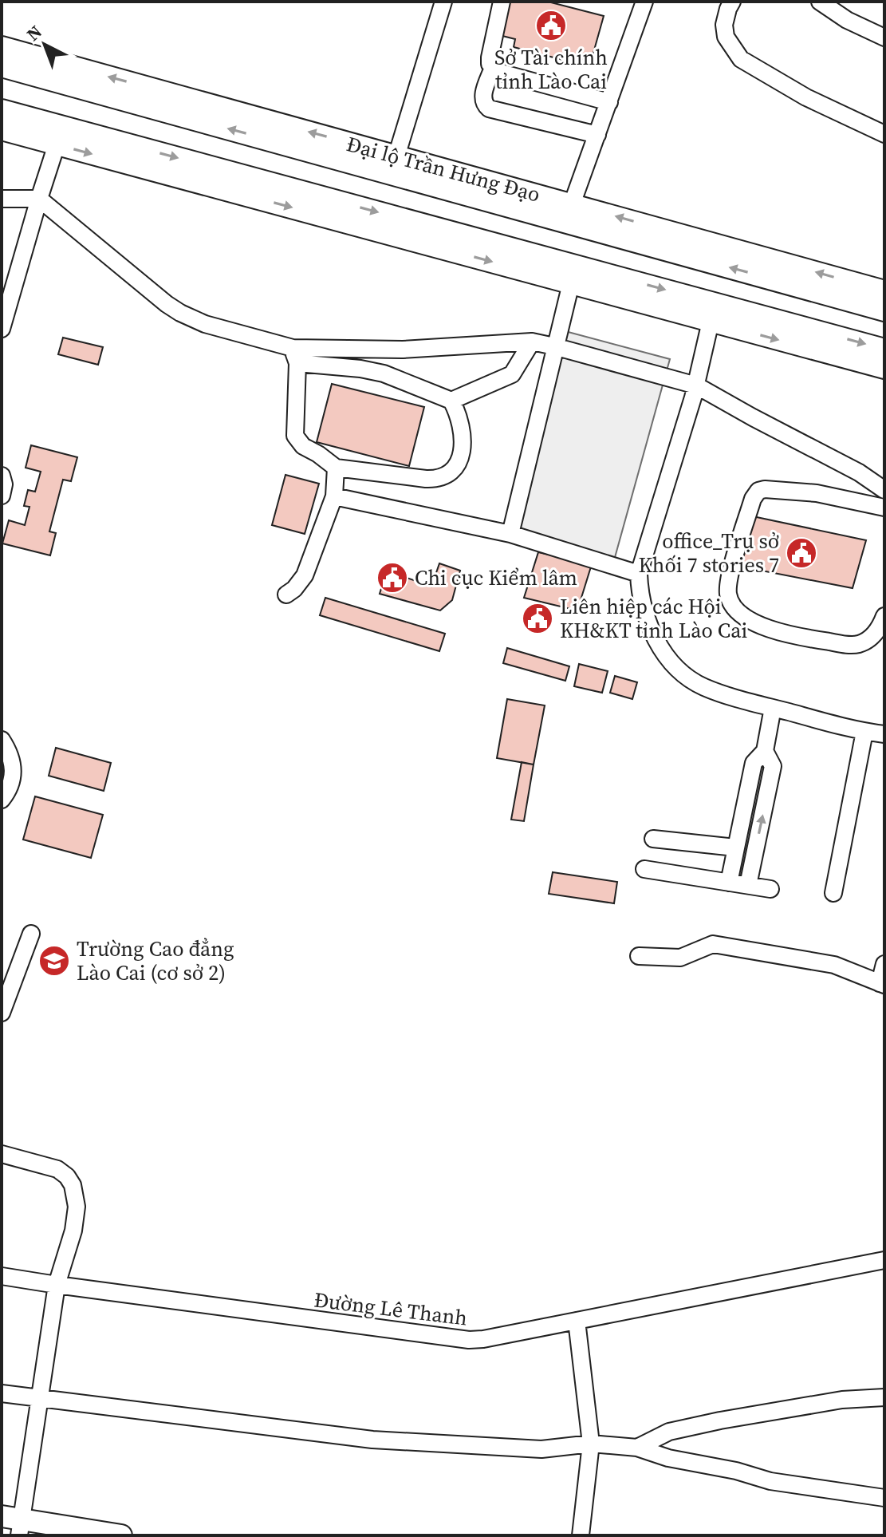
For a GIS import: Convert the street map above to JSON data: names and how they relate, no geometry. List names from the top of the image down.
{
  "streets": {
    "main road": ["Đại lộ Trần Hưng Đạo"],
    "street": ["Đường Lê Thanh"]
  },
  "places": {
    "public building": [
      "Sở Tài chính tỉnh Lào Cai",
      "office_Trụ sở Khối 7 stories 7",
      "Chi cục Kiểm lâm",
      "Liên hiệp các Hội KH&KT tỉnh Lào Cai"
    ],
    "school or university": ["Trường Cao đẳng Lào Cai (cơ sở 2)"]
  },
  "north": "top left"
}
